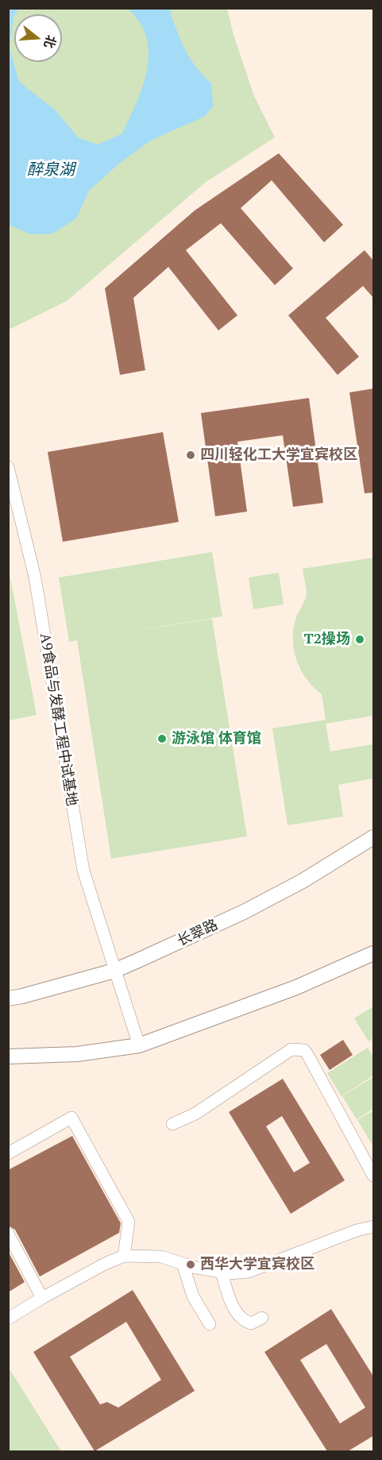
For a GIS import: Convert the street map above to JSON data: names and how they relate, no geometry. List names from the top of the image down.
{
  "streets": {
    "main road": ["长翠路"],
    "street": ["A9食品与发酵工程中试基地"]
  },
  "crossings": [
    ["A9食品与发酵工程中试基地", "长翠路"]
  ],
  "water": ["醉泉湖"],
  "places": [
    "四川轻化工大学宜宾校区",
    "T2操场",
    "游泳馆 体育馆",
    "西华大学宜宾校区"
  ],
  "north": "right"
}
